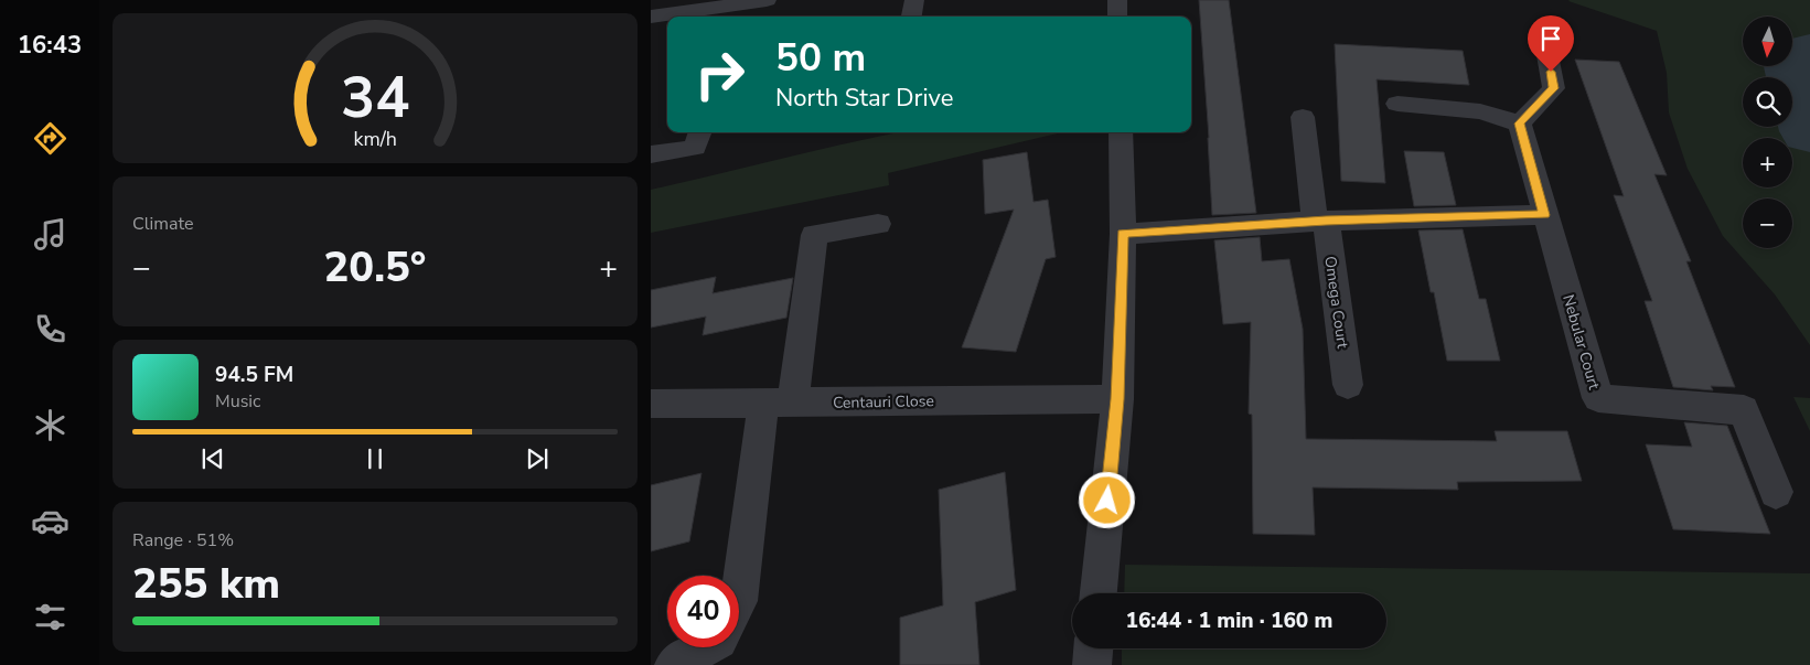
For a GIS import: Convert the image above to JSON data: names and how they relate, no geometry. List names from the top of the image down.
{
  "streets": {
    "street": ["Omega Court", "Nebular Court", "Centauri Close"]
  },
  "north": "bottom",
  "page": {
    "tabs": "16:43",
    "map_buttons": ["+", "−"],
    "turn": ["50 m", "North Star Drive"],
    "tile": [
      "Climate",
      ["Range · 51%", "255 km"]
    ],
    "heat": ["−", "20.5°", "+"],
    "song": ["94.5 FM", "Music"],
    "limit": "40",
    "trip": "16:44 · 1 min · 160 m",
    "gauge": ["34", "km/h"]
  }
}
